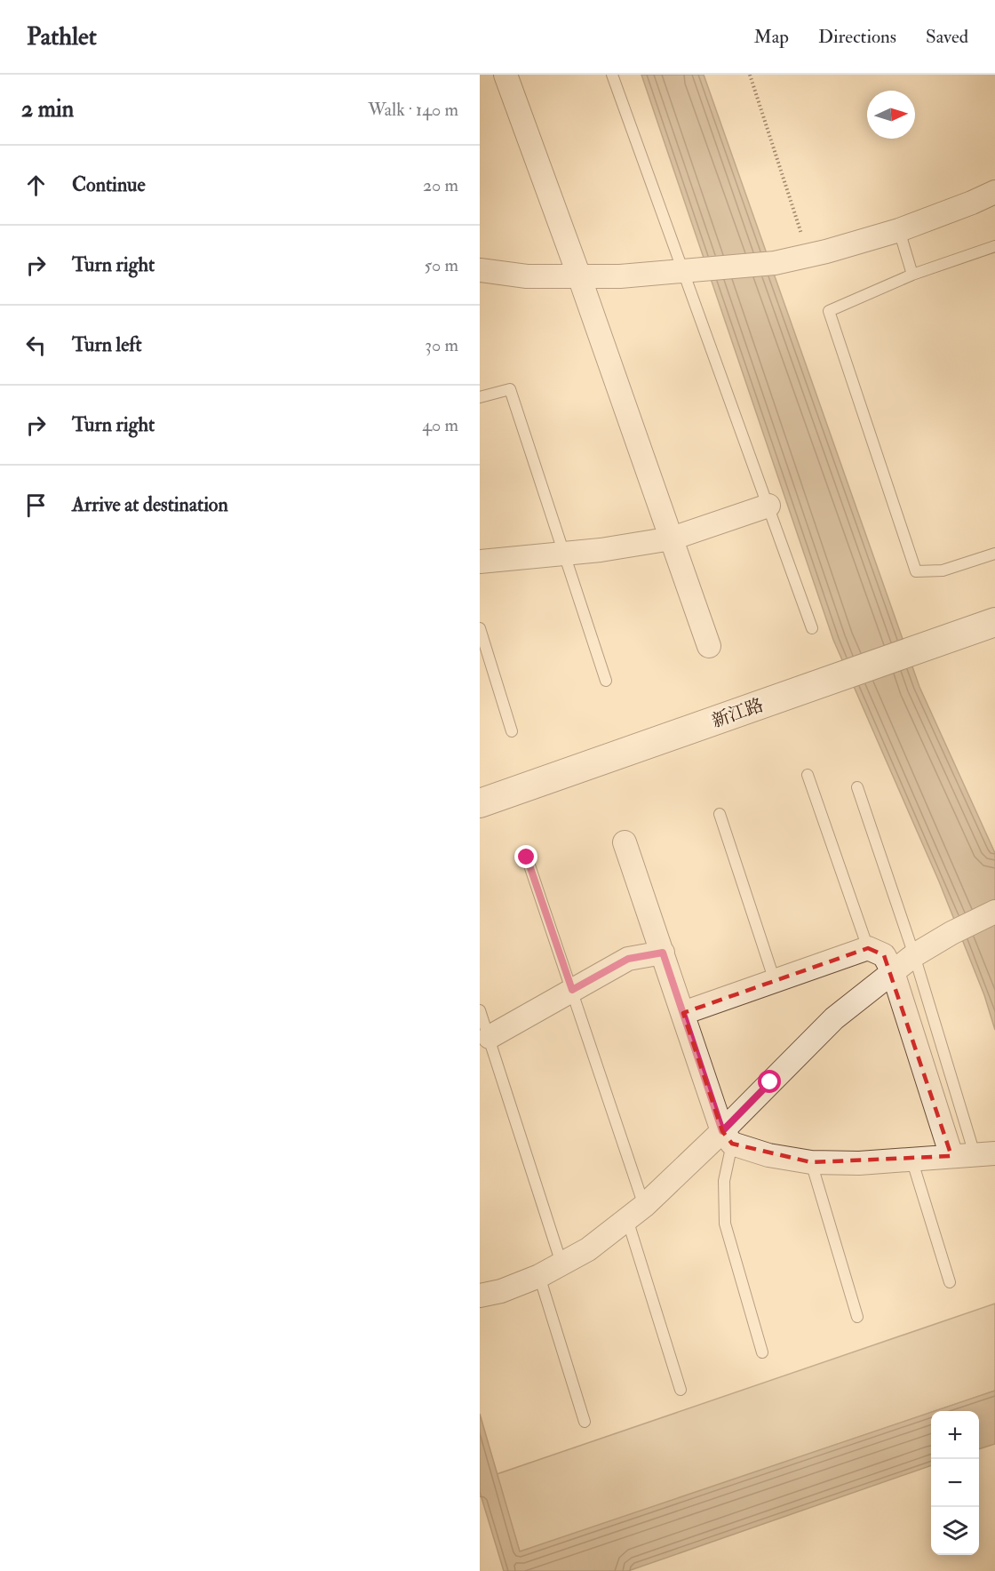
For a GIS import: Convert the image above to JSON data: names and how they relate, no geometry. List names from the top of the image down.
{
  "streets": {
    "street": ["新江路"]
  },
  "north": "right",
  "page": {
    "header": "Pathlet",
    "nav": ["Map", "Directions", "Saved"],
    "heading": ["2 min", "Walk · 140 m"],
    "list": [
      ["Continue", "20 m"],
      ["Turn right", "50 m"],
      ["Turn left", "30 m"],
      ["Turn right", "40 m"],
      "Arrive at destination"
    ],
    "map_buttons": ["+", "−"]
  }
}
